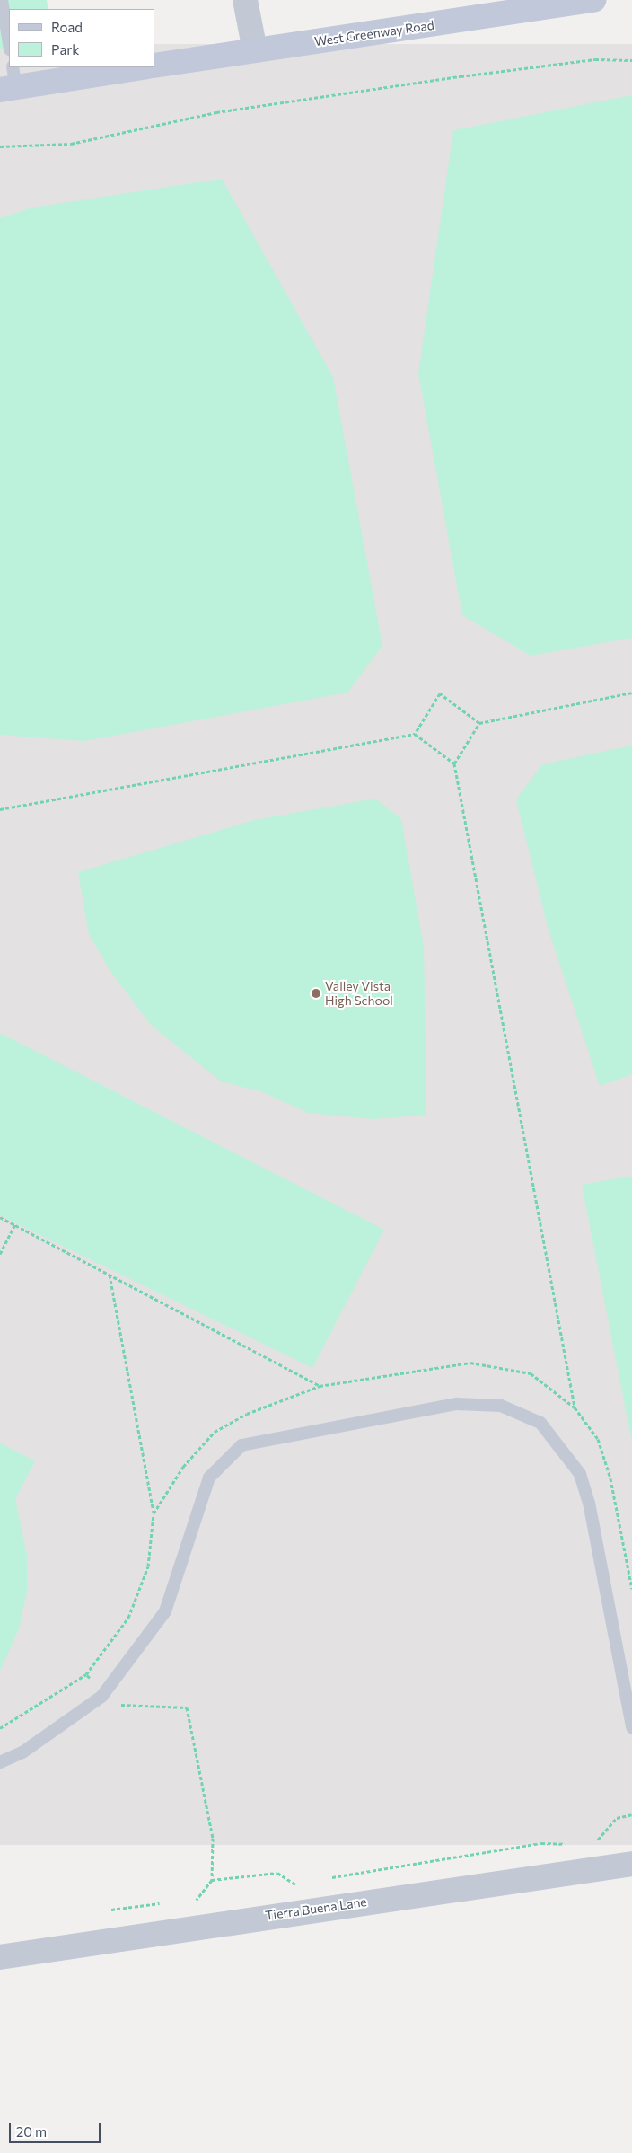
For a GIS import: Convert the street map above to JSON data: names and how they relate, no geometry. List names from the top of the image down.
{
  "streets": {
    "main road": ["West Greenway Road"],
    "street": ["Tierra Buena Lane"]
  },
  "places": ["Valley Vista High School"],
  "legend": ["Road", "Park"],
  "scale_bar": "20 m"
}
